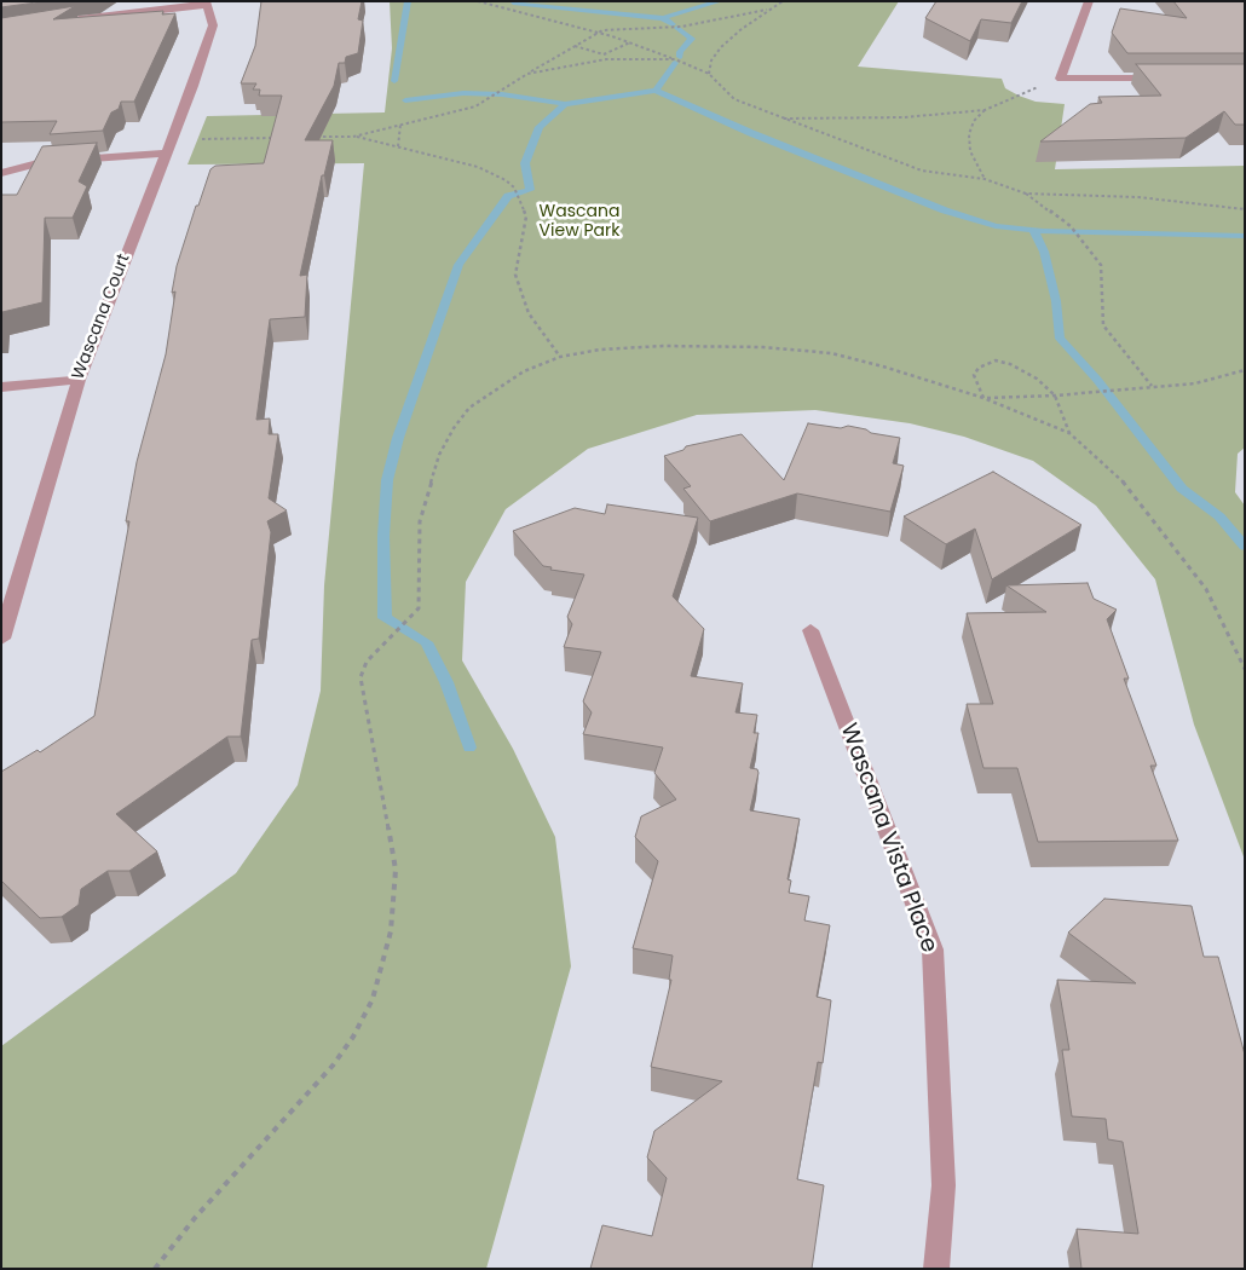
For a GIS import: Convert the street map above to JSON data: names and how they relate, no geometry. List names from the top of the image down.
{
  "streets": {
    "street": ["Wascana Court", "Wascana Vista Place"]
  },
  "parks": ["Wascana View Park"]
}
